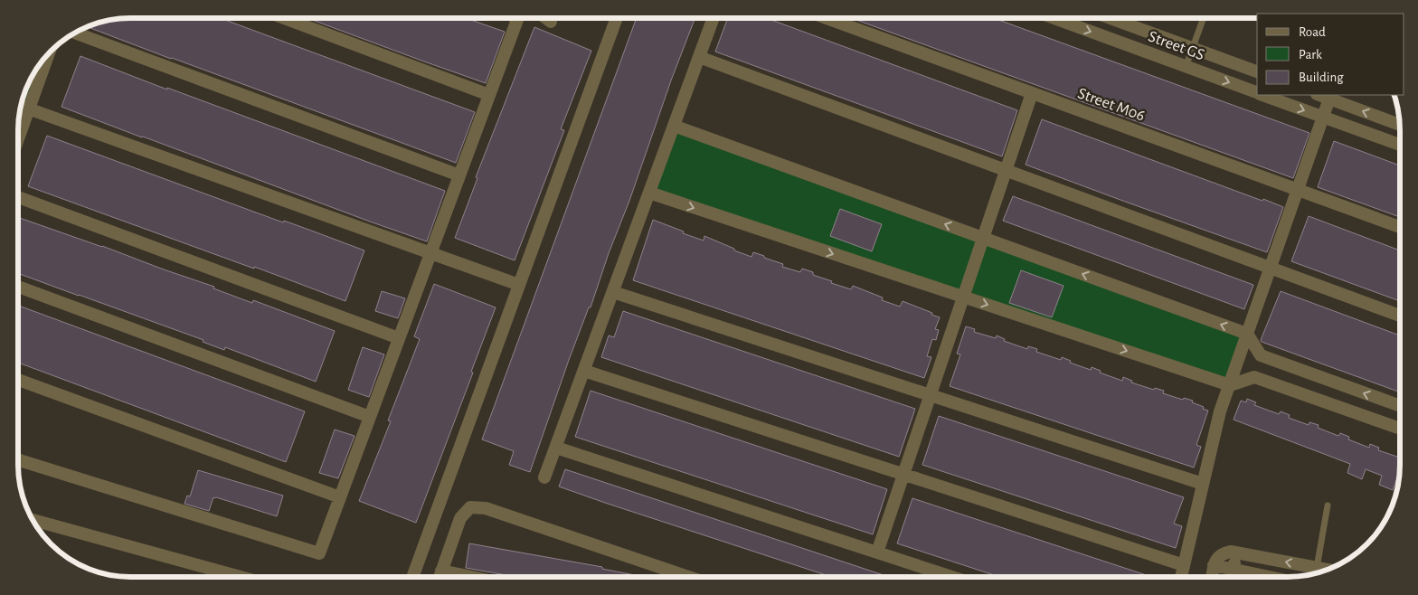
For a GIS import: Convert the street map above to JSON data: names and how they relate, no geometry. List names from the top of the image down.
{
  "streets": {
    "street": ["Street GS", "Street M06"]
  },
  "legend": ["Road", "Park", "Building"]
}
